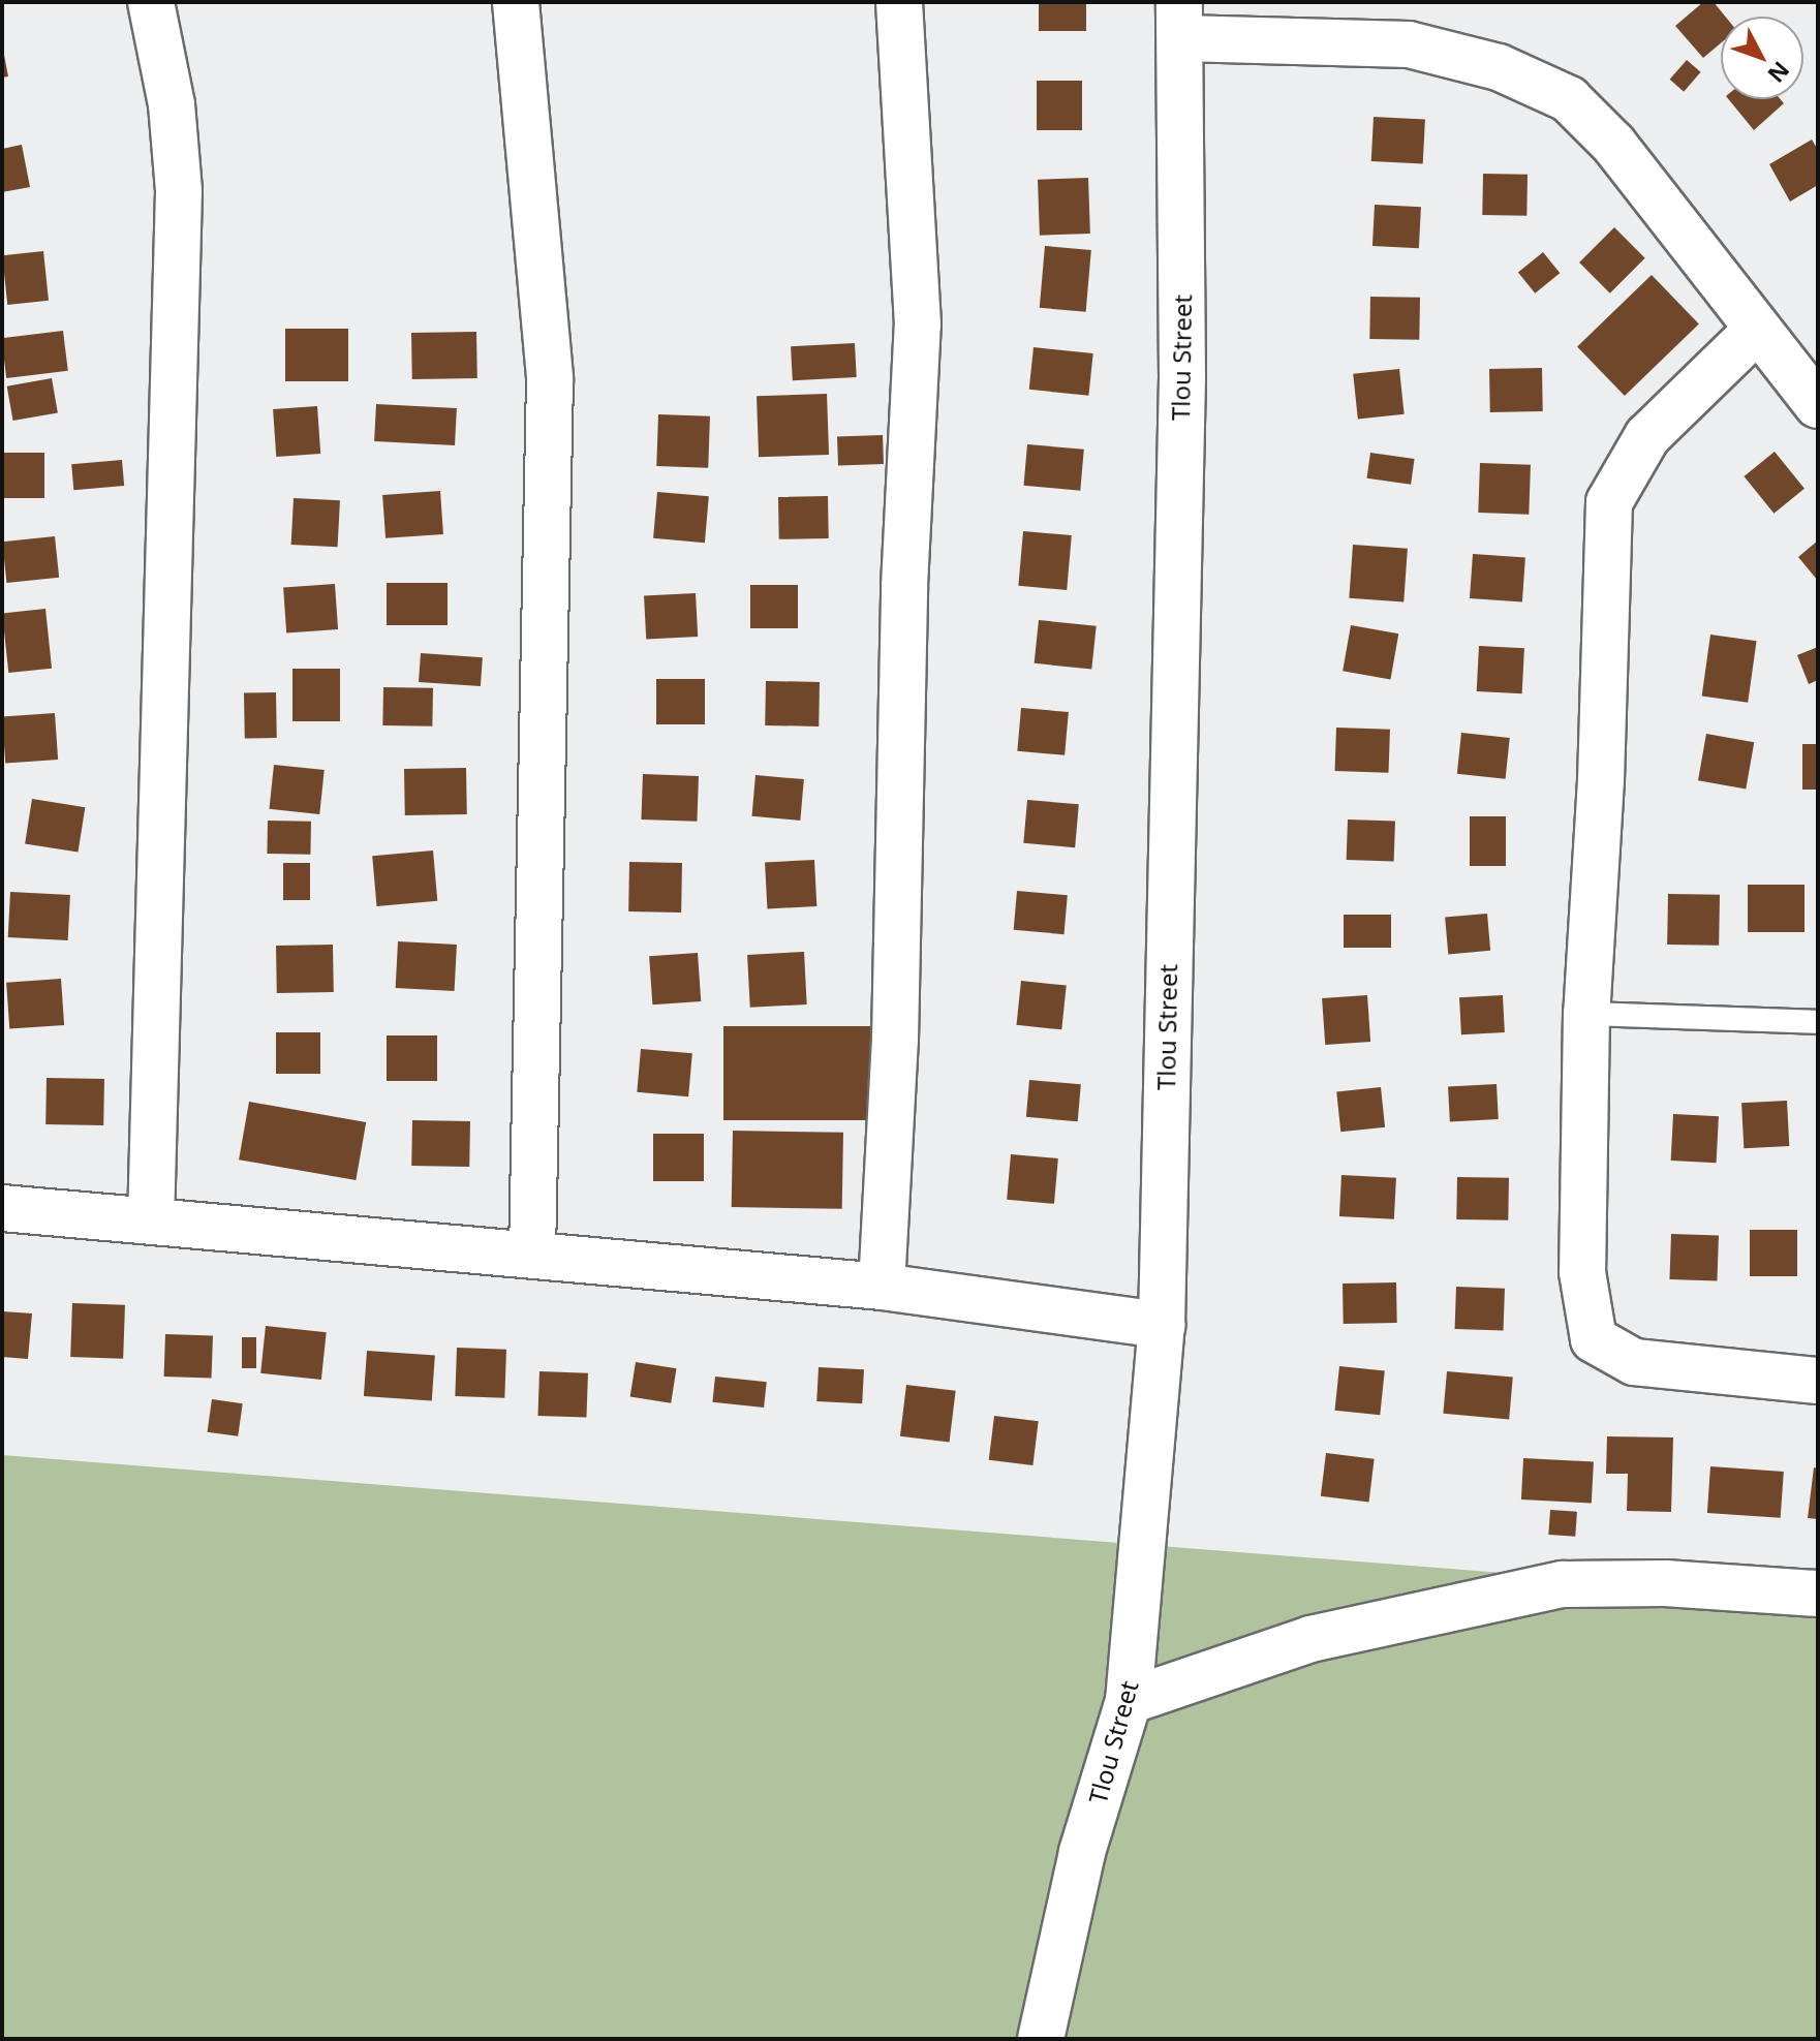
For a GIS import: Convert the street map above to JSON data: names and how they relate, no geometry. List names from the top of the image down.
{
  "streets": {
    "street": ["Tlou Street"]
  },
  "north": "bottom right"
}
